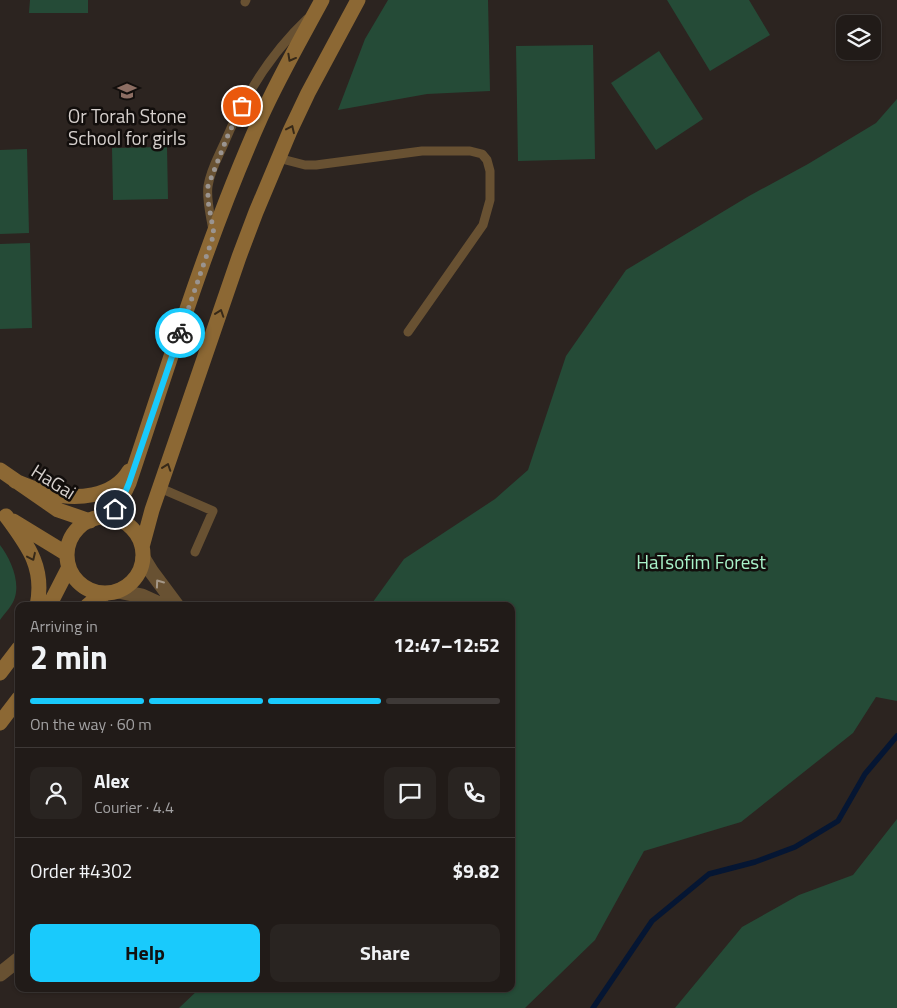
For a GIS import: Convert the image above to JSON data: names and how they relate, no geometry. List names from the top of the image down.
{
  "streets": {
    "main road": ["HaGai"]
  },
  "parks": ["HaTsofim Forest"],
  "places": {
    "school or university": ["Or Torah Stone School for girls"]
  },
  "page": {
    "heading": ["2 min", "Arriving in", "12:47–12:52"],
    "panel": [
      "Alex",
      "Courier · 4.4",
      "Order #4302",
      "$9.82"
    ],
    "bar": "On the way · 60 m",
    "buttons": ["Help", "Share"]
  }
}
